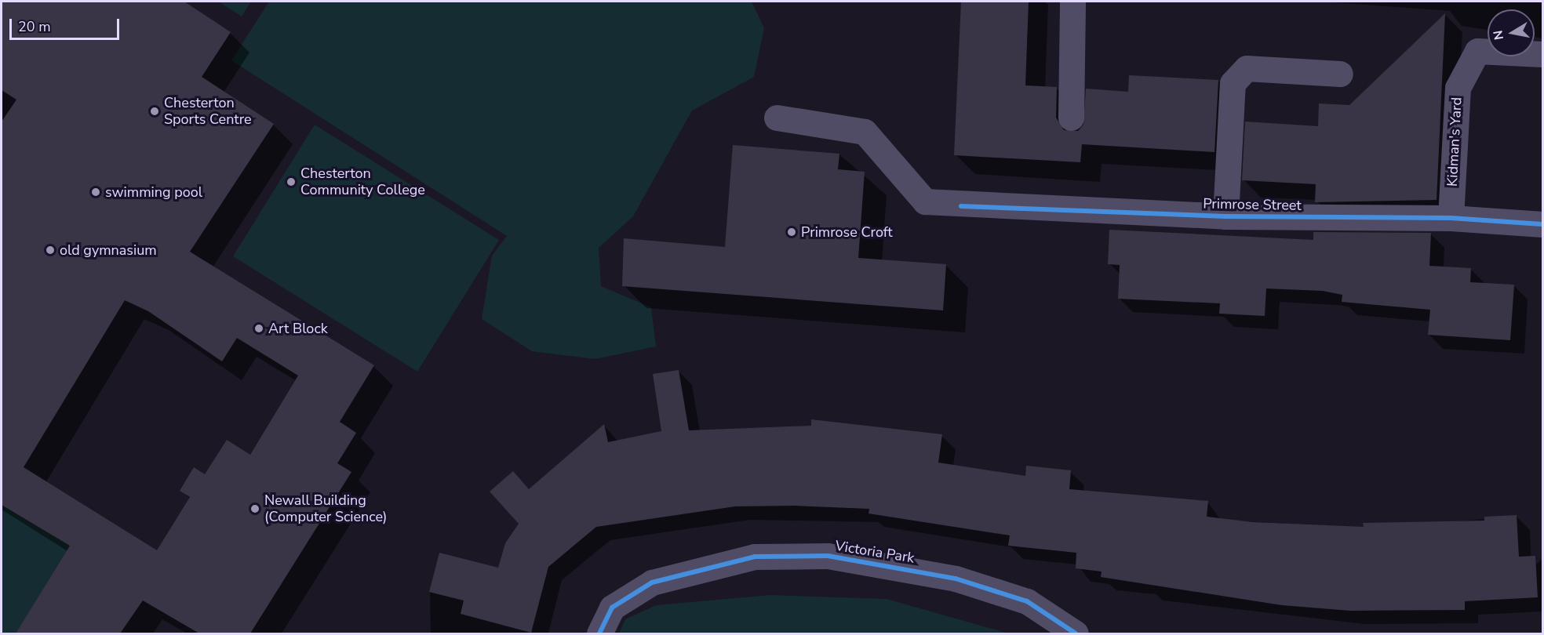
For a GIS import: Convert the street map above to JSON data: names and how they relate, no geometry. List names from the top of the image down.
{
  "streets": {
    "street": ["Kidman's Yard", "Primrose Street", "Victoria Park"]
  },
  "crossings": [
    ["Kidman's Yard", "Primrose Street"]
  ],
  "places": [
    "Chesterton Sports Centre",
    "Chesterton Community College",
    "swimming pool",
    "Primrose Croft",
    "old gymnasium",
    "Art Block",
    "Newall Building (Computer Science)"
  ],
  "scale_bar": "20 m",
  "north": "left"
}
